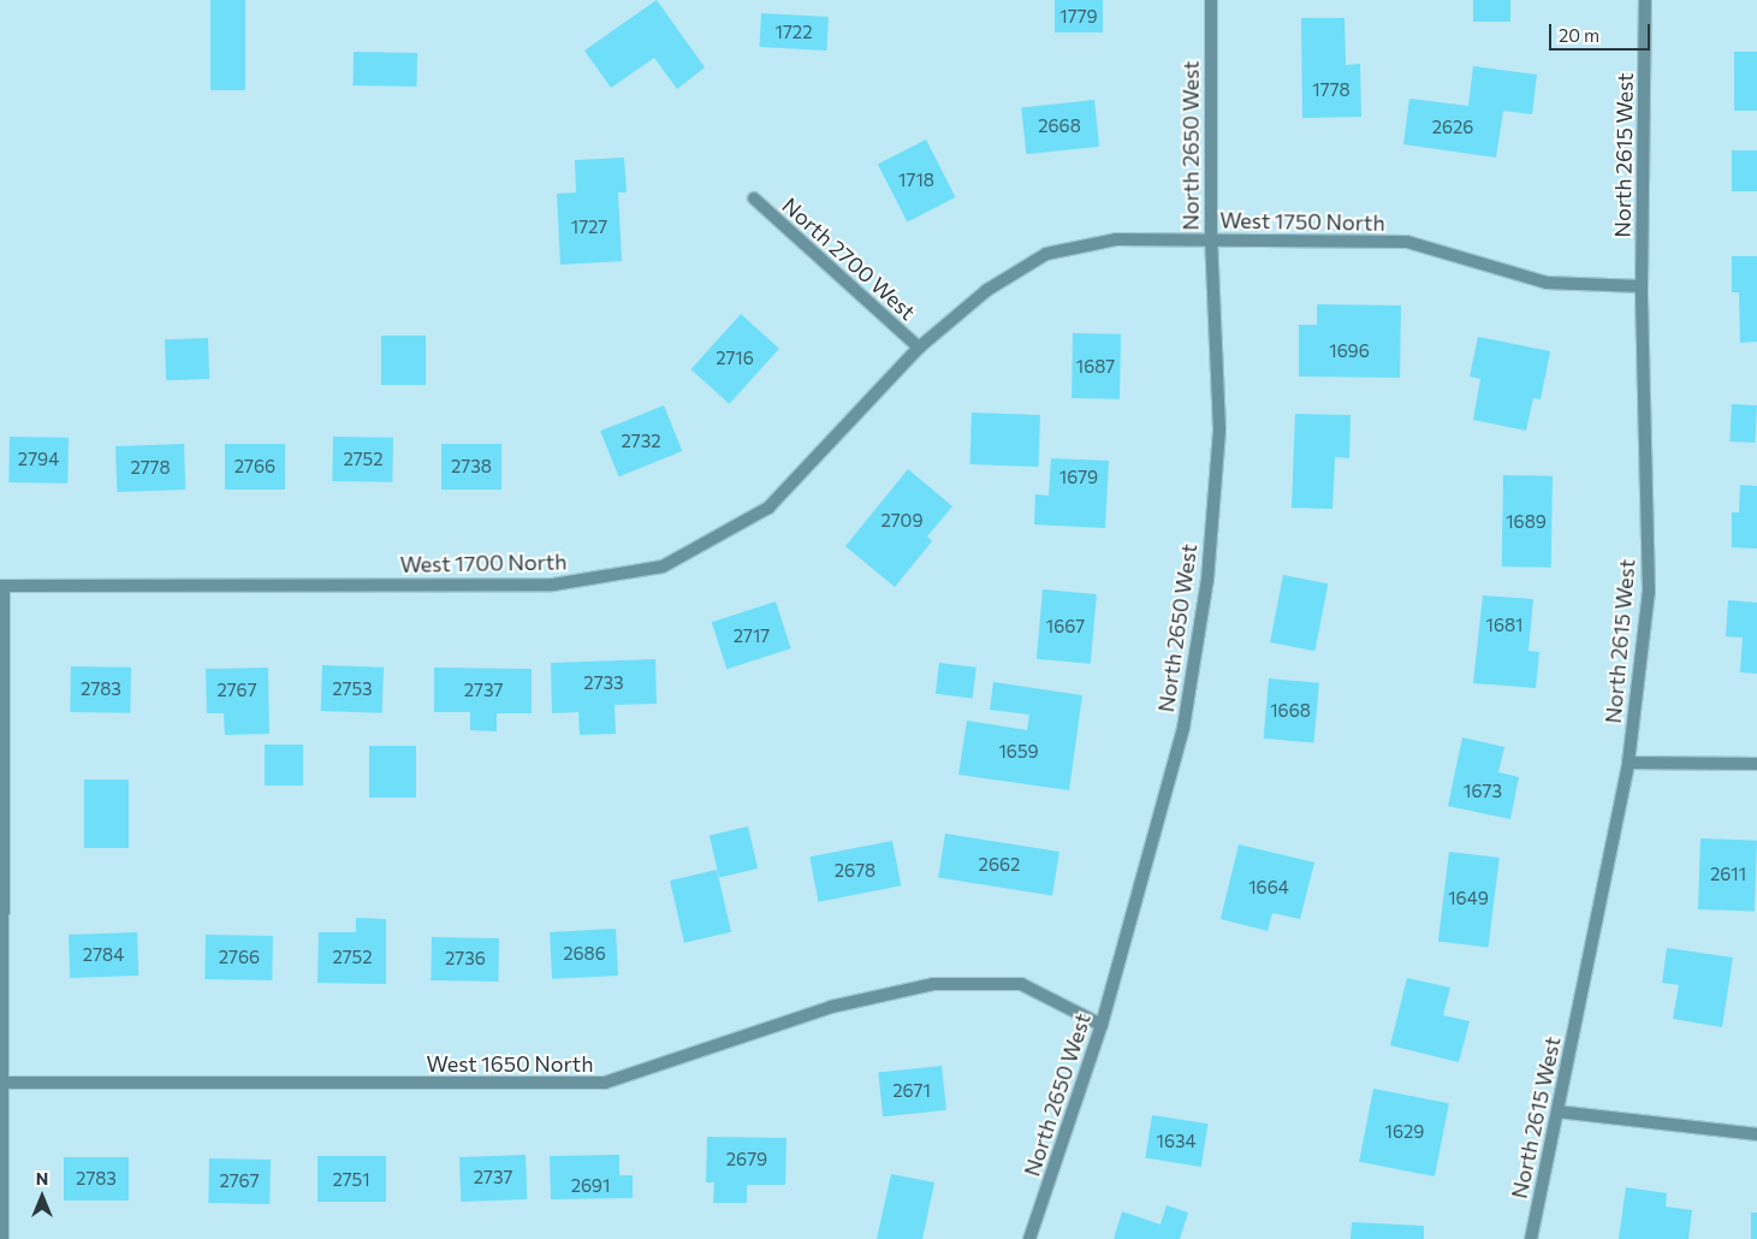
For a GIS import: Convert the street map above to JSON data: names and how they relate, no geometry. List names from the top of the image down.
{
  "streets": {
    "street": [
      "North 2650 West",
      "North 2615 West",
      "West 1750 North",
      "North 2700 West",
      "West 1700 North",
      "West 1650 North"
    ]
  },
  "crossings": [
    ["North 2650 West", "West 1750 North"],
    ["North 2650 West", "West 1650 North"],
    ["North 2615 West", "West 1750 North"],
    ["West 1750 North", "North 2700 West"],
    ["West 1750 North", "West 1700 North"],
    ["North 2700 West", "West 1700 North"]
  ],
  "house_numbers": [
    "1779",
    "1722",
    "1778",
    "2668",
    "2626",
    "1718",
    "1727",
    "1696",
    "2716",
    "1687",
    "2732",
    "2794",
    "2752",
    "2766",
    "2738",
    "2778",
    "1679",
    "2709",
    "1689",
    "1681",
    "1667",
    "2717",
    "2733",
    "2783",
    "2753",
    "2767",
    "2737",
    "1668",
    "1659",
    "1673",
    "2662",
    "2678",
    "2611",
    "1664",
    "1649",
    "2686",
    "2784",
    "2766",
    "2752",
    "2736",
    "2671",
    "1629",
    "1634",
    "2679",
    "2737",
    "2783",
    "2751",
    "2767",
    "2691"
  ],
  "scale_bar": "20 m",
  "north": "top"
}
